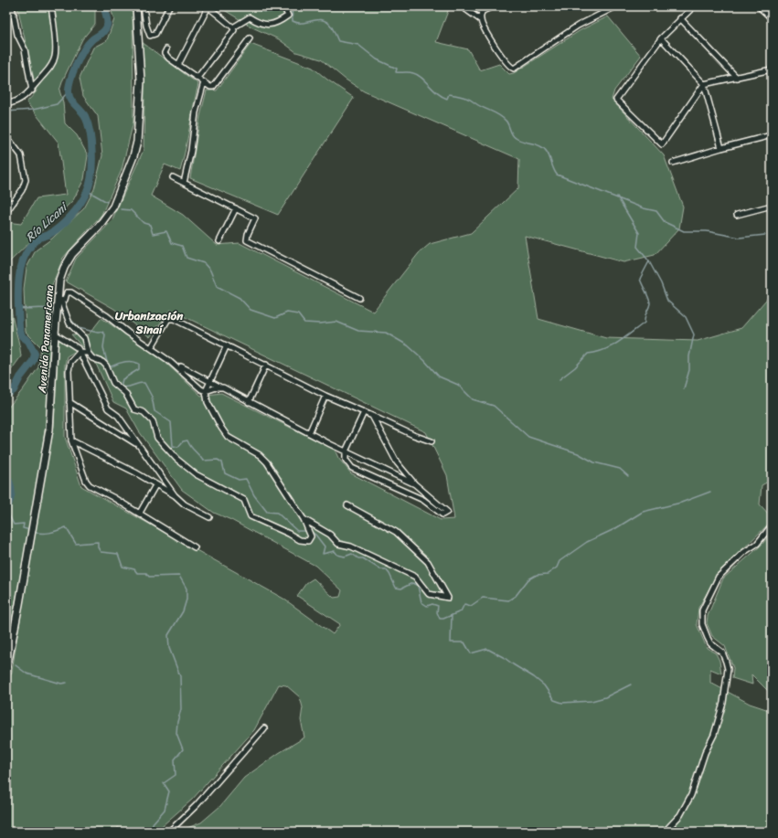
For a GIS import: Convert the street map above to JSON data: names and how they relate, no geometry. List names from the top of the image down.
{
  "streets": {
    "main road": ["Avenida Panamericana"]
  },
  "districts": ["Urbanización Sinaí"],
  "water": ["Río Licani"]
}
